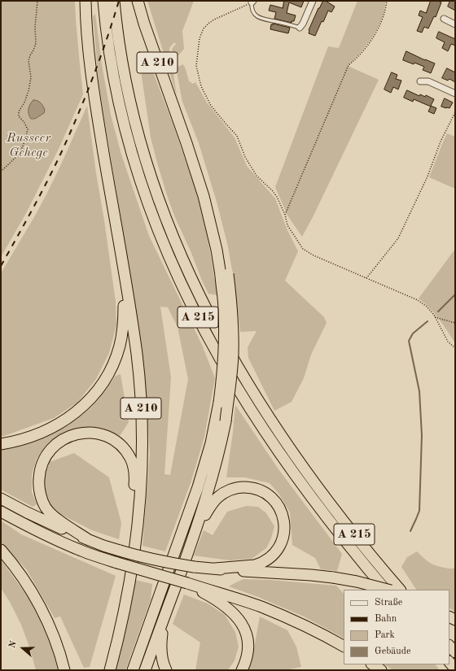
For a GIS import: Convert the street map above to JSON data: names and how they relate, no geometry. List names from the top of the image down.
{
  "streets": {
    "highway": ["A 210", "A 215"]
  },
  "parks": ["Russeer Gehege"],
  "legend": [
    "Straße",
    "Bahn",
    "Park",
    "Gebäude"
  ],
  "north": "left"
}
